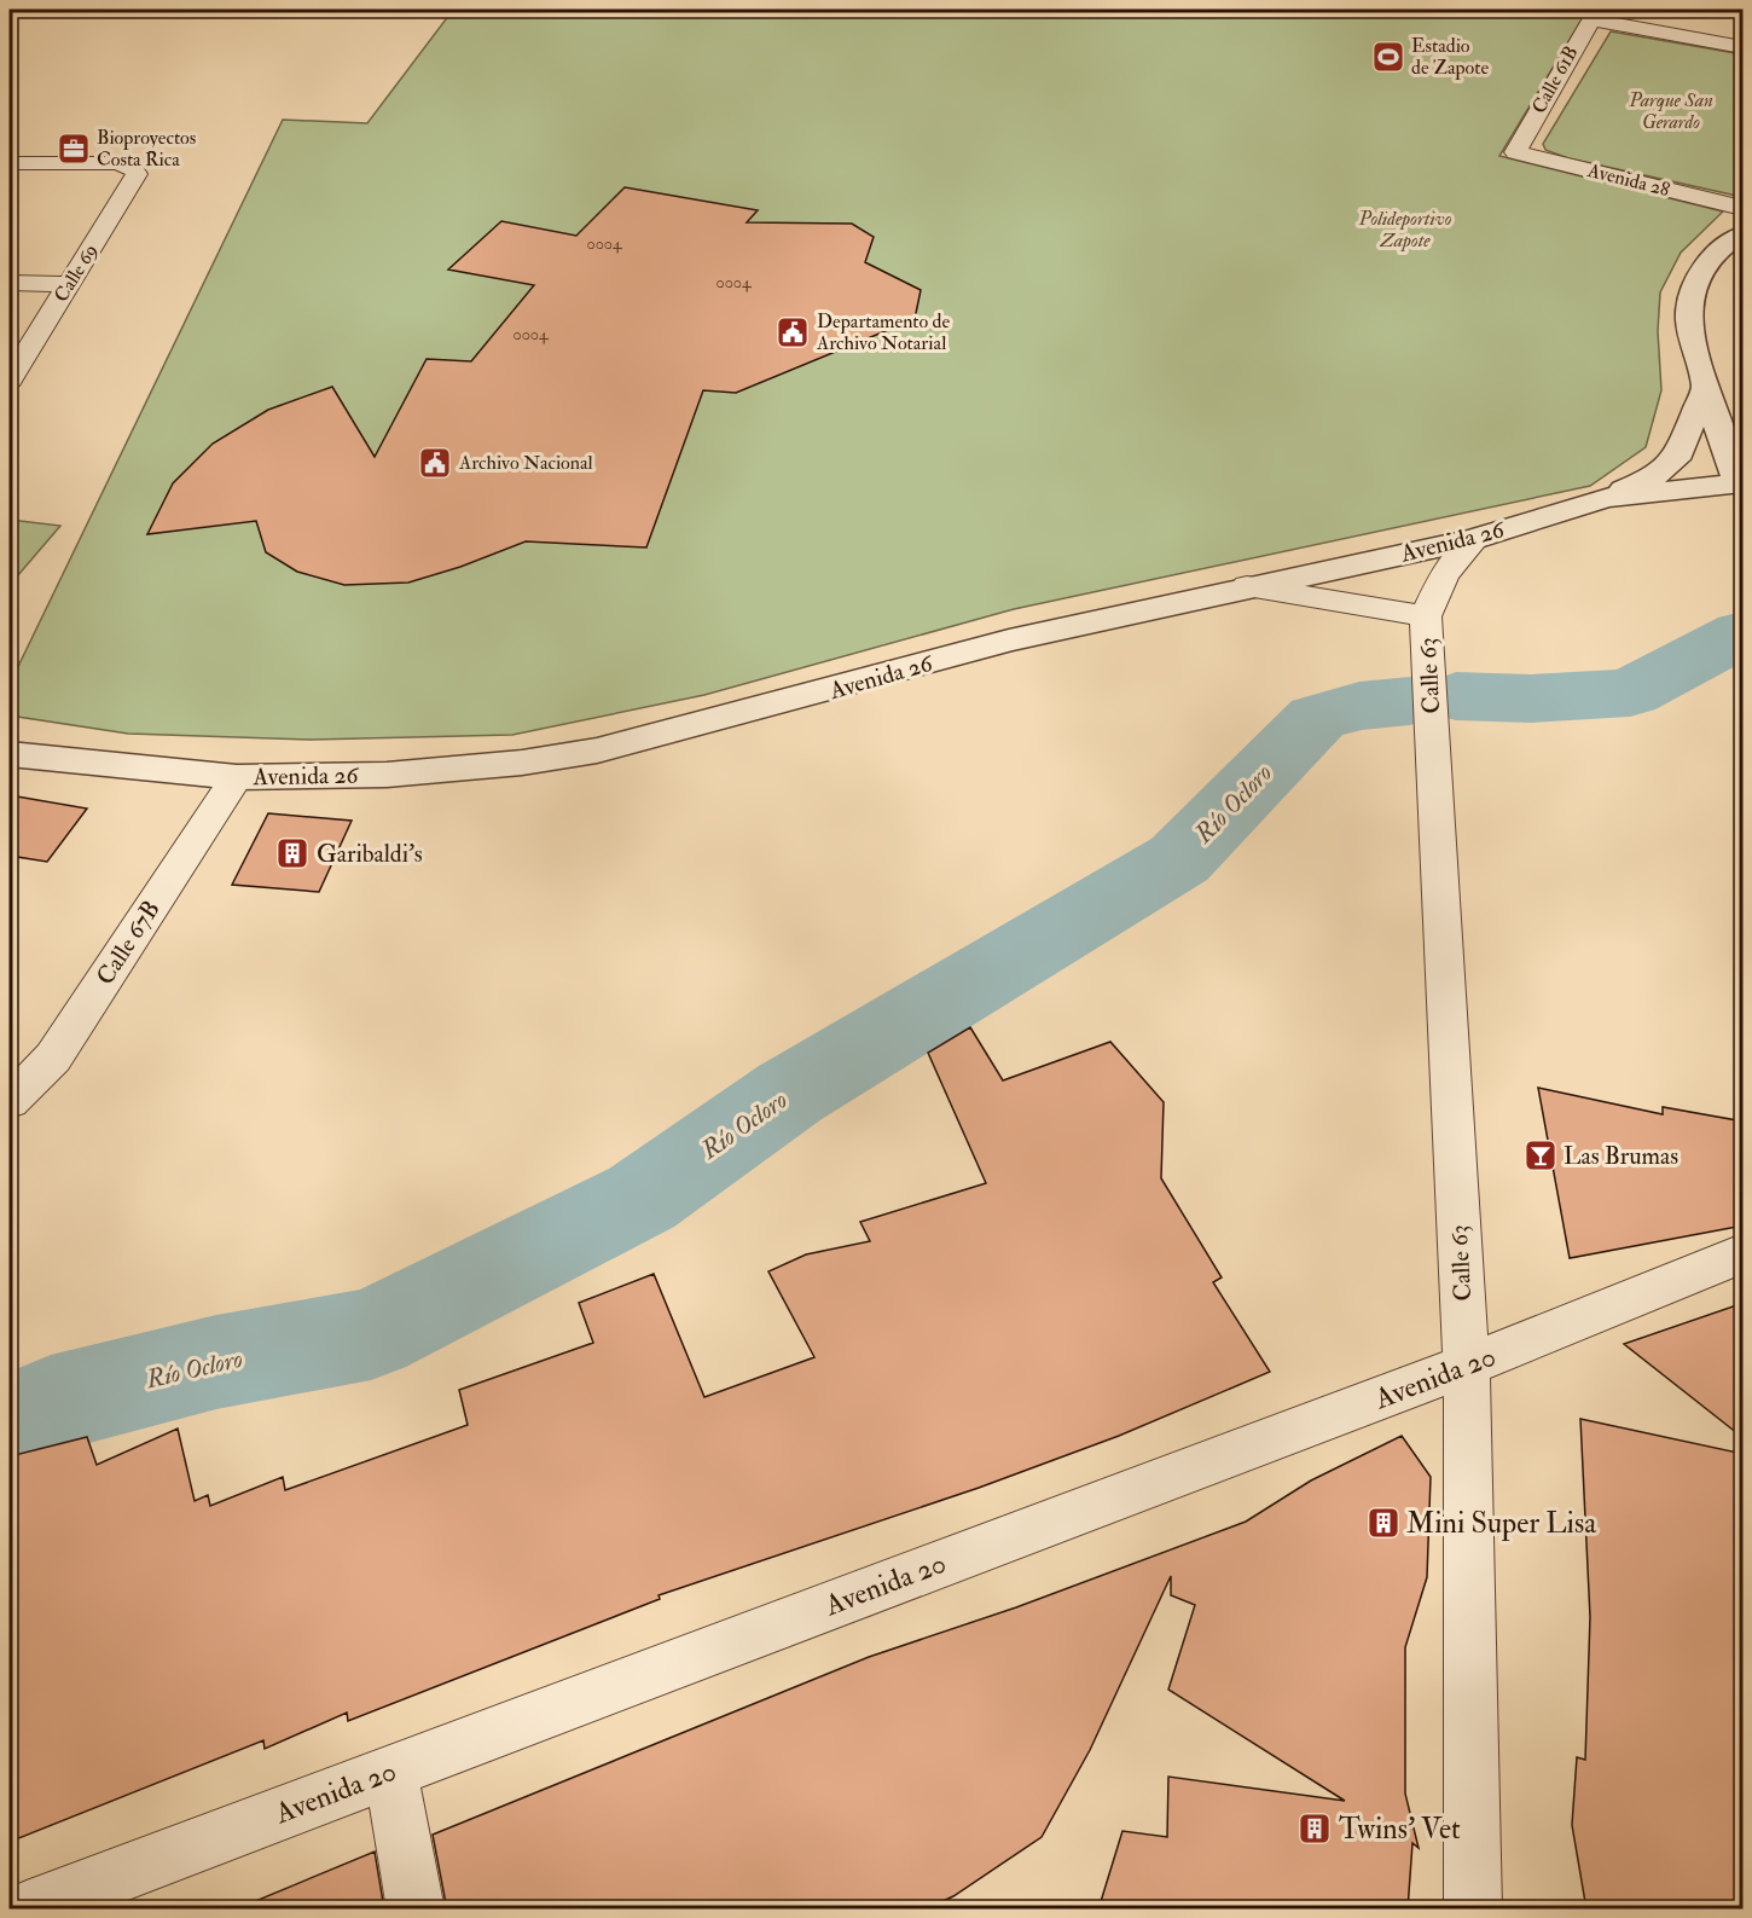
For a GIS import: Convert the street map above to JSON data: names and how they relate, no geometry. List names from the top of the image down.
{
  "streets": {
    "street": [
      "Calle 61B",
      "Avenida 28",
      "Calle 69",
      "Avenida 26",
      "Calle 63",
      "Calle 67B",
      "Avenida 20"
    ]
  },
  "crossings": [
    ["Calle 61B", "Avenida 28"],
    ["Avenida 26", "Calle 63"],
    ["Avenida 26", "Calle 67B"],
    ["Calle 63", "Avenida 20"]
  ],
  "water": ["Río Ocloro"],
  "parks": ["Parque San Gerardo", "Polideportivo Zapote"],
  "places": {
    "sports": ["Estadio de Zapote"],
    "office": ["Bioproyectos Costa Rica"],
    "public building": ["Departamento de Archivo Notarial", "Archivo Nacional"],
    "building": ["Garibaldi's", "Mini Super Lisa", "Twins' Vet"],
    "bar": ["Las Brumas"]
  },
  "house_numbers": ["0004", "0004", "0004"]
}
